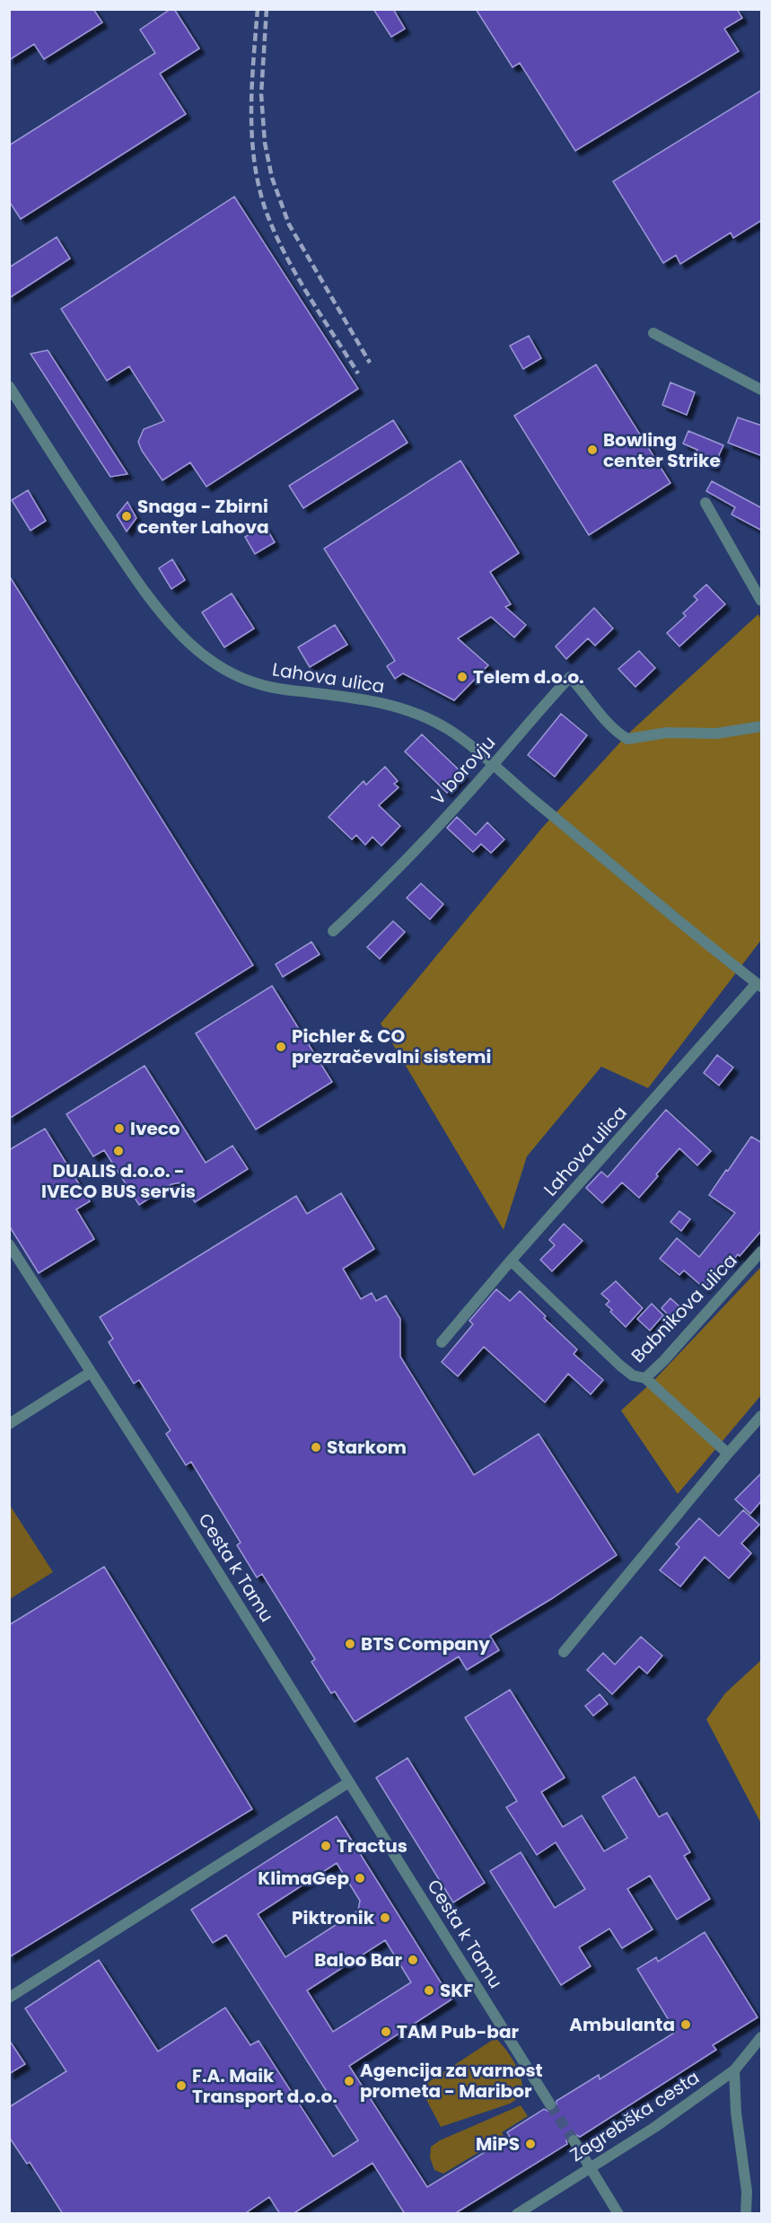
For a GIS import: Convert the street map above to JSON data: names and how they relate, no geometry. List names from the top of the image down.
{
  "streets": {
    "street": [
      "Lahova ulica",
      "V borovju",
      "Babnikova ulica",
      "Cesta k Tamu",
      "Zagrebška cesta"
    ]
  },
  "crossings": [
    ["Lahova ulica", "V borovju"],
    ["Lahova ulica", "Babnikova ulica"]
  ],
  "places": [
    "Bowling center Strike",
    "Snaga - Zbirni center Lahova",
    "Telem d.o.o.",
    "Pichler & CO prezračevalni sistemi",
    "Iveco",
    "DUALIS d.o.o. - IVECO BUS servis",
    "Starkom",
    "BTS Company",
    "Tractus",
    "KlimaGep",
    "Piktronik",
    "Baloo Bar",
    "SKF",
    "Ambulanta",
    "TAM Pub-bar",
    "Agencija za varnost prometa - Maribor",
    "F.A. Maik Transport d.o.o.",
    "MiPS"
  ]
}
